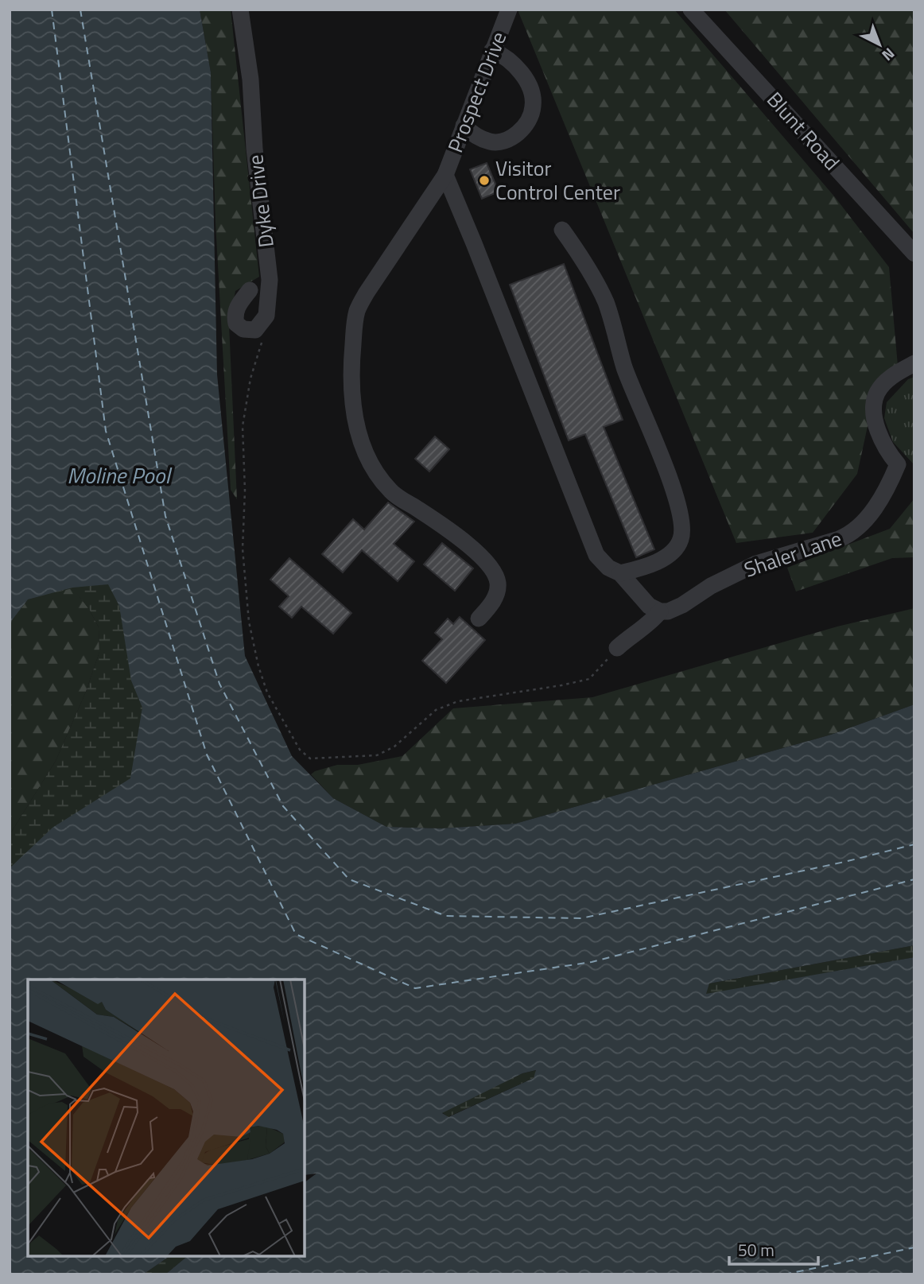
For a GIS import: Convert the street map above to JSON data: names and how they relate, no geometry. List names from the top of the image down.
{
  "streets": {
    "street": [
      "Prospect Drive",
      "Blunt Road",
      "Dyke Drive",
      "Shaler Lane"
    ]
  },
  "water": ["Moline Pool"],
  "places": ["Visitor Control Center"],
  "scale_bar": "50 m",
  "north": "bottom right"
}
